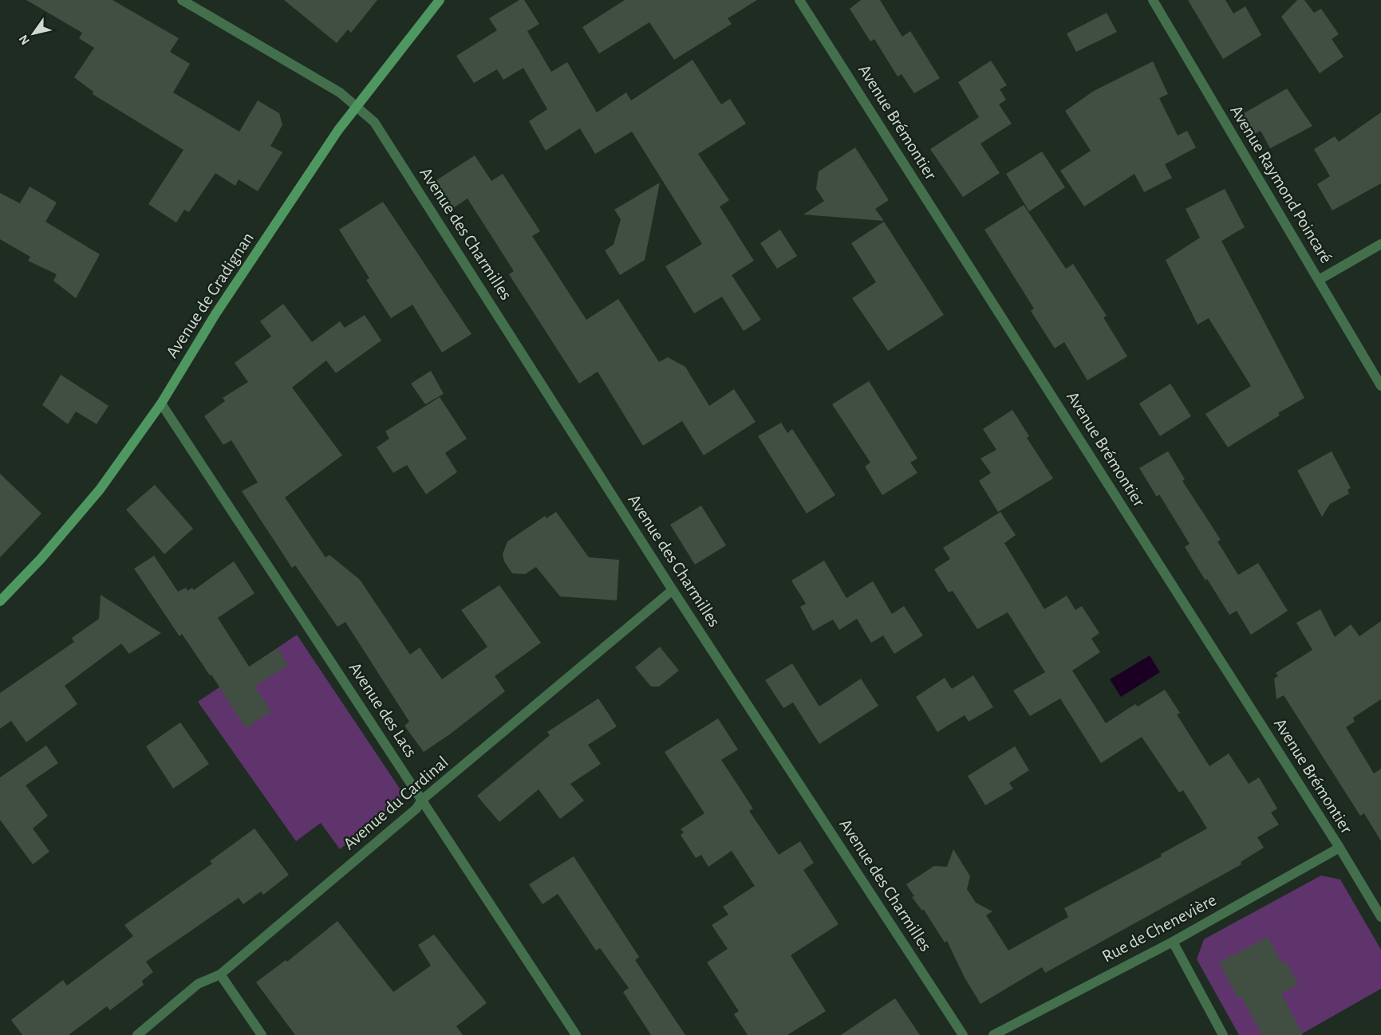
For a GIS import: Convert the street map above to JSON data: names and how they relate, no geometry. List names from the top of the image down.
{
  "streets": {
    "main road": ["Avenue de Gradignan"],
    "street": [
      "Avenue Brémontier",
      "Avenue Raymond Poincaré",
      "Avenue des Charmilles",
      "Avenue des Lacs",
      "Avenue du Cardinal",
      "Rue de Chenevière"
    ]
  },
  "crossings": [
    ["Avenue Brémontier", "Rue de Chenevière"],
    ["Avenue des Charmilles", "Avenue de Gradignan"],
    ["Avenue des Charmilles", "Avenue du Cardinal"],
    ["Avenue de Gradignan", "Avenue des Lacs"],
    ["Avenue des Lacs", "Avenue du Cardinal"]
  ],
  "north": "bottom left"
}
